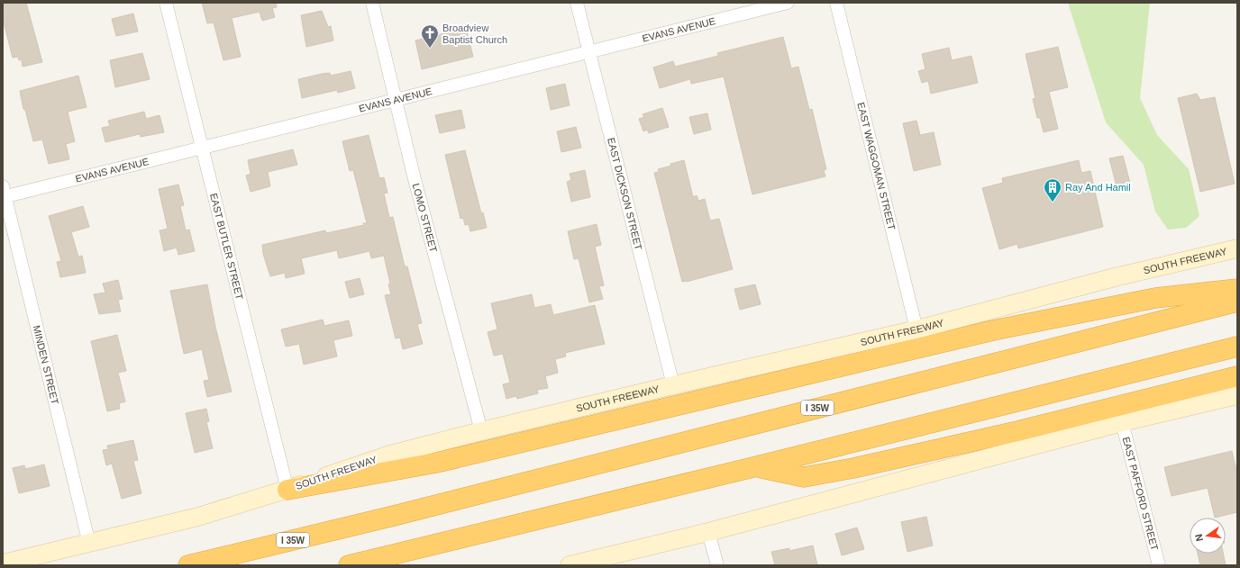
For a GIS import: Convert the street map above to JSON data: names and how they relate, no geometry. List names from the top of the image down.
{
  "streets": {
    "highway": ["I 35W"],
    "main road": ["SOUTH FREEWAY"],
    "street": [
      "EVANS AVENUE",
      "EAST WAGGOMAN STREET",
      "EAST DICKSON STREET",
      "LOMO STREET",
      "EAST BUTLER STREET",
      "MINDEN STREET",
      "EAST PAFFORD STREET"
    ]
  },
  "crossings": [
    ["EVANS AVENUE", "EAST DICKSON STREET"],
    ["EVANS AVENUE", "LOMO STREET"],
    ["EVANS AVENUE", "EAST BUTLER STREET"],
    ["EVANS AVENUE", "MINDEN STREET"],
    ["EAST WAGGOMAN STREET", "SOUTH FREEWAY"],
    ["EAST DICKSON STREET", "SOUTH FREEWAY"],
    ["LOMO STREET", "SOUTH FREEWAY"],
    ["EAST BUTLER STREET", "SOUTH FREEWAY"],
    ["SOUTH FREEWAY", "MINDEN STREET"]
  ],
  "places": {
    "church": ["Broadview Baptist Church"],
    "building": ["Ray And Hamil"]
  },
  "north": "left"
}
